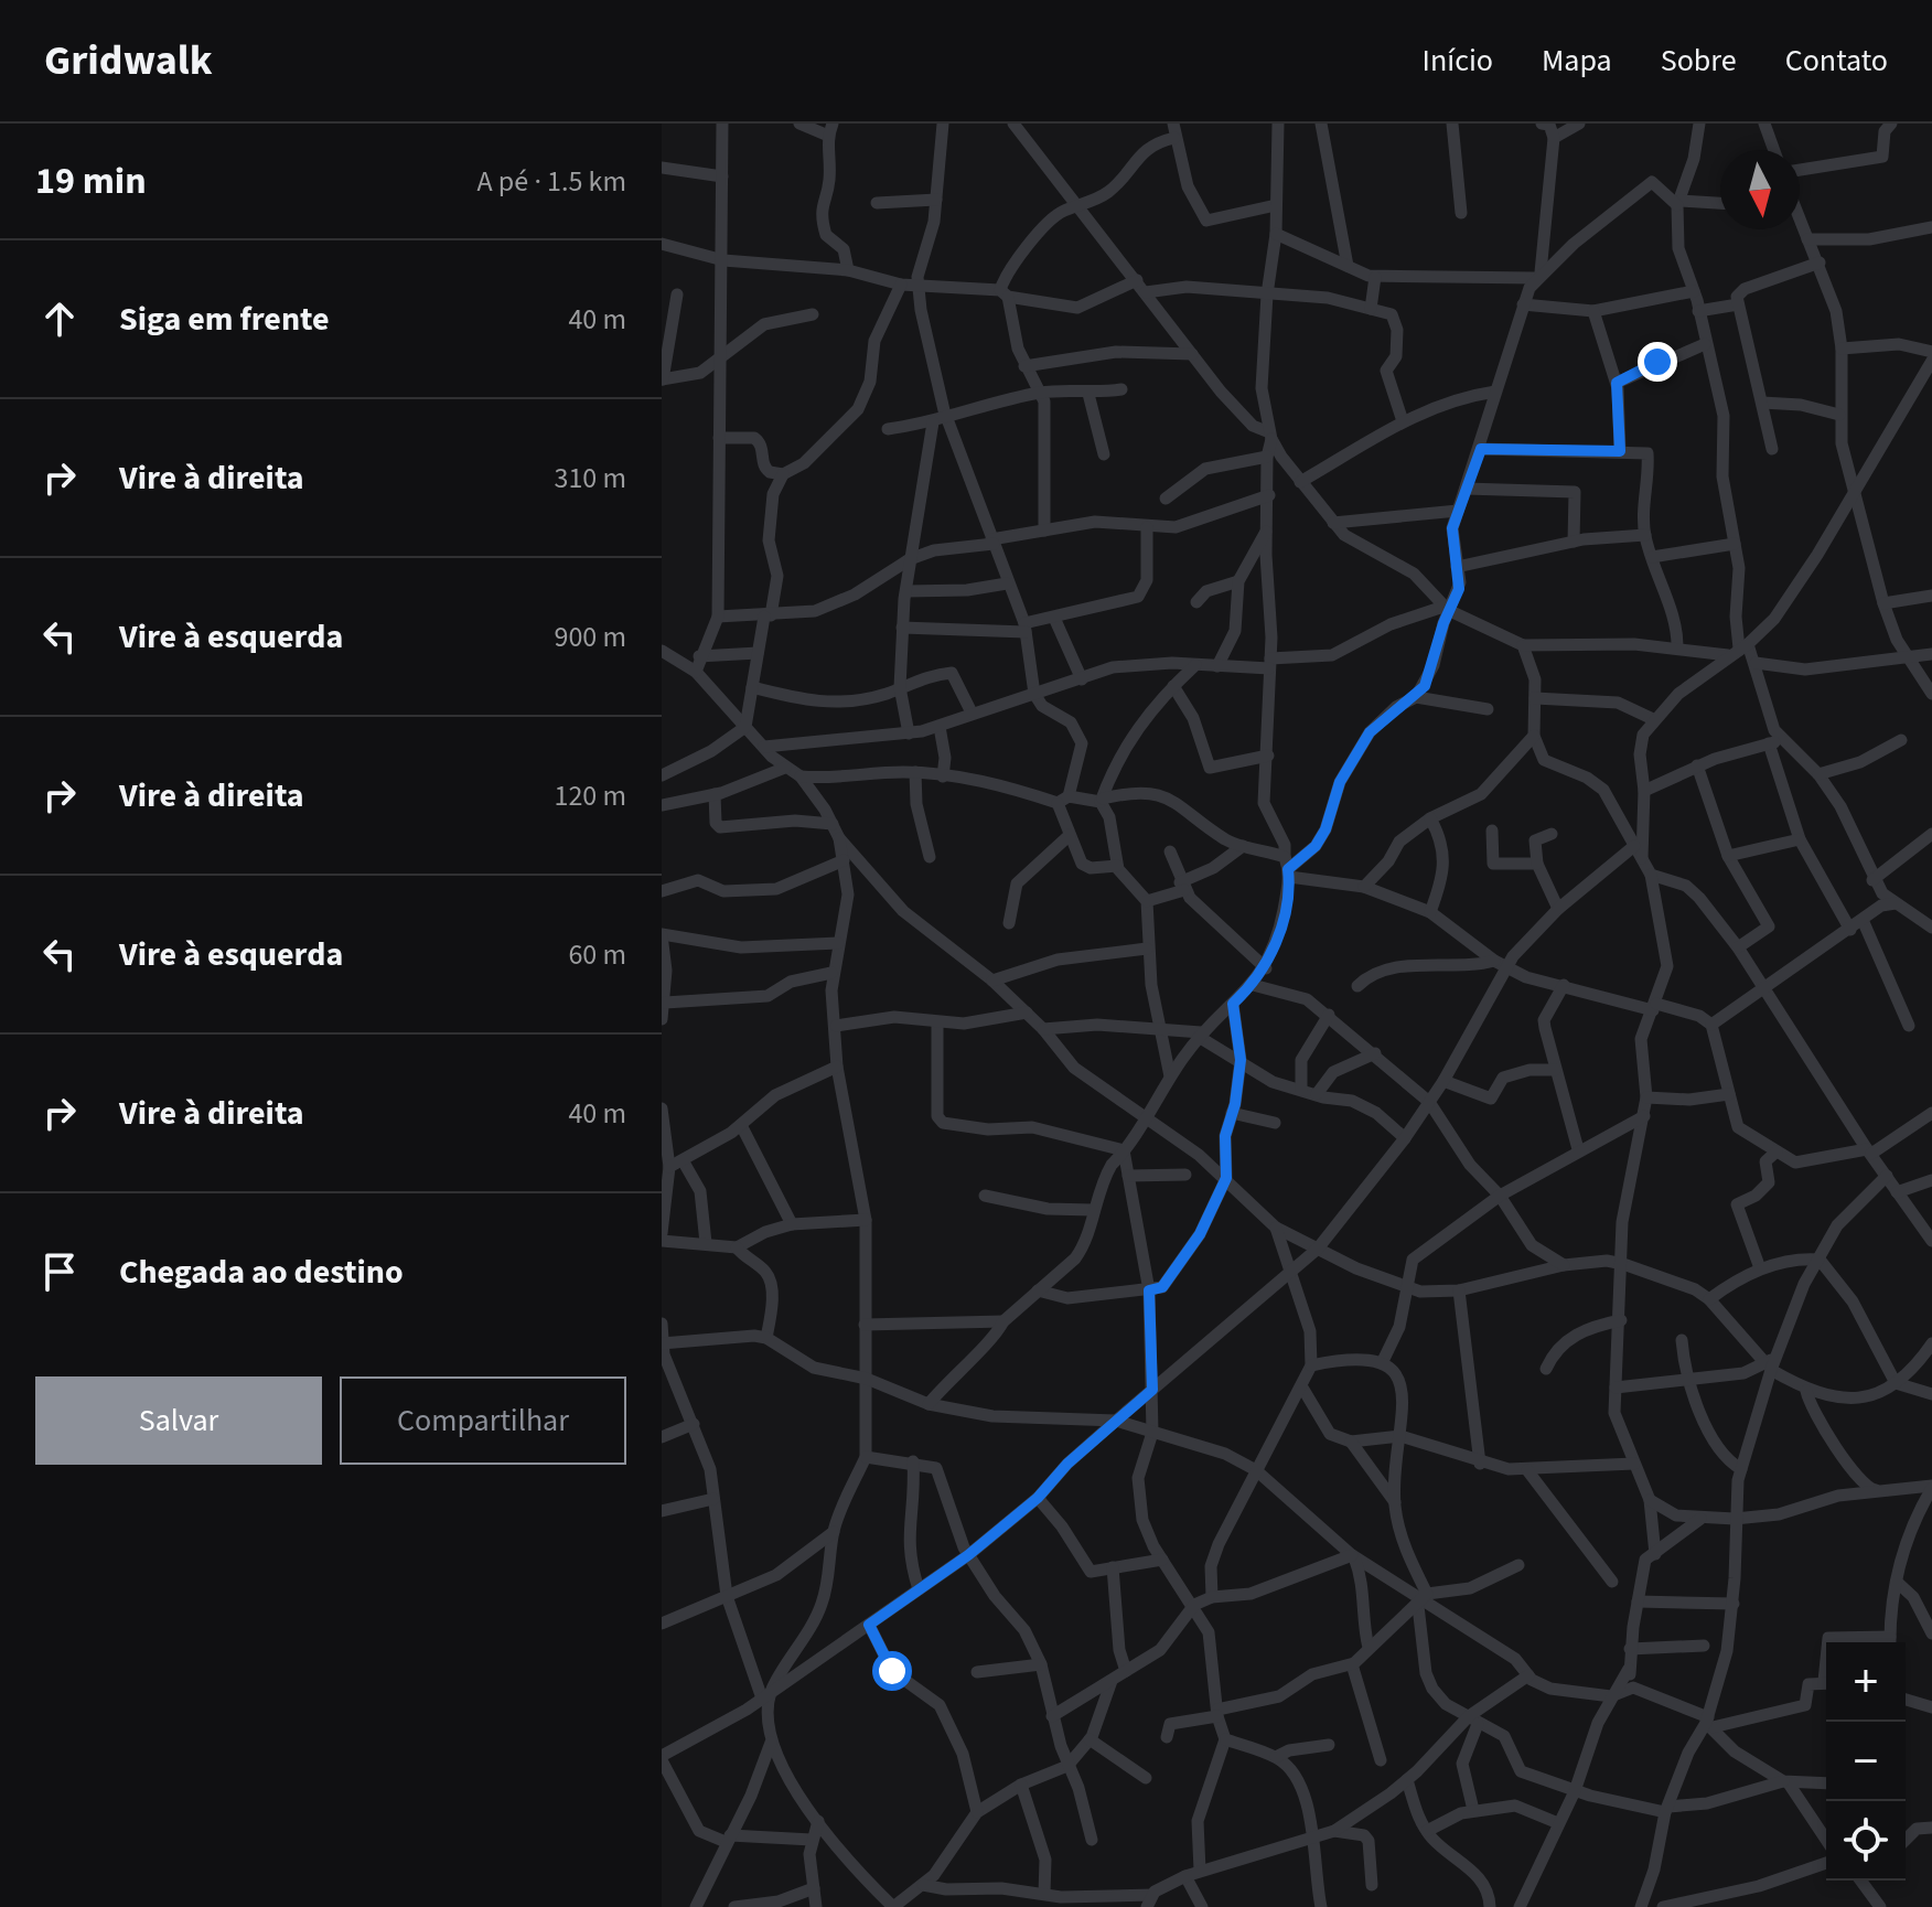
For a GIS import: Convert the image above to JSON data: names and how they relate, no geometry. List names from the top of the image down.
{
  "north": "bottom",
  "page": {
    "header": "Gridwalk",
    "nav": [
      "Início",
      "Mapa",
      "Sobre",
      "Contato"
    ],
    "heading": ["19 min", "A pé · 1.5 km"],
    "list": [
      ["Siga em frente", "40 m"],
      ["Vire à direita", "310 m"],
      ["Vire à esquerda", "900 m"],
      ["Vire à direita", "120 m"],
      ["Vire à esquerda", "60 m"],
      ["Vire à direita", "40 m"],
      "Chegada ao destino"
    ],
    "buttons": ["Salvar", "Compartilhar"],
    "map_buttons": ["+", "−"]
  }
}
